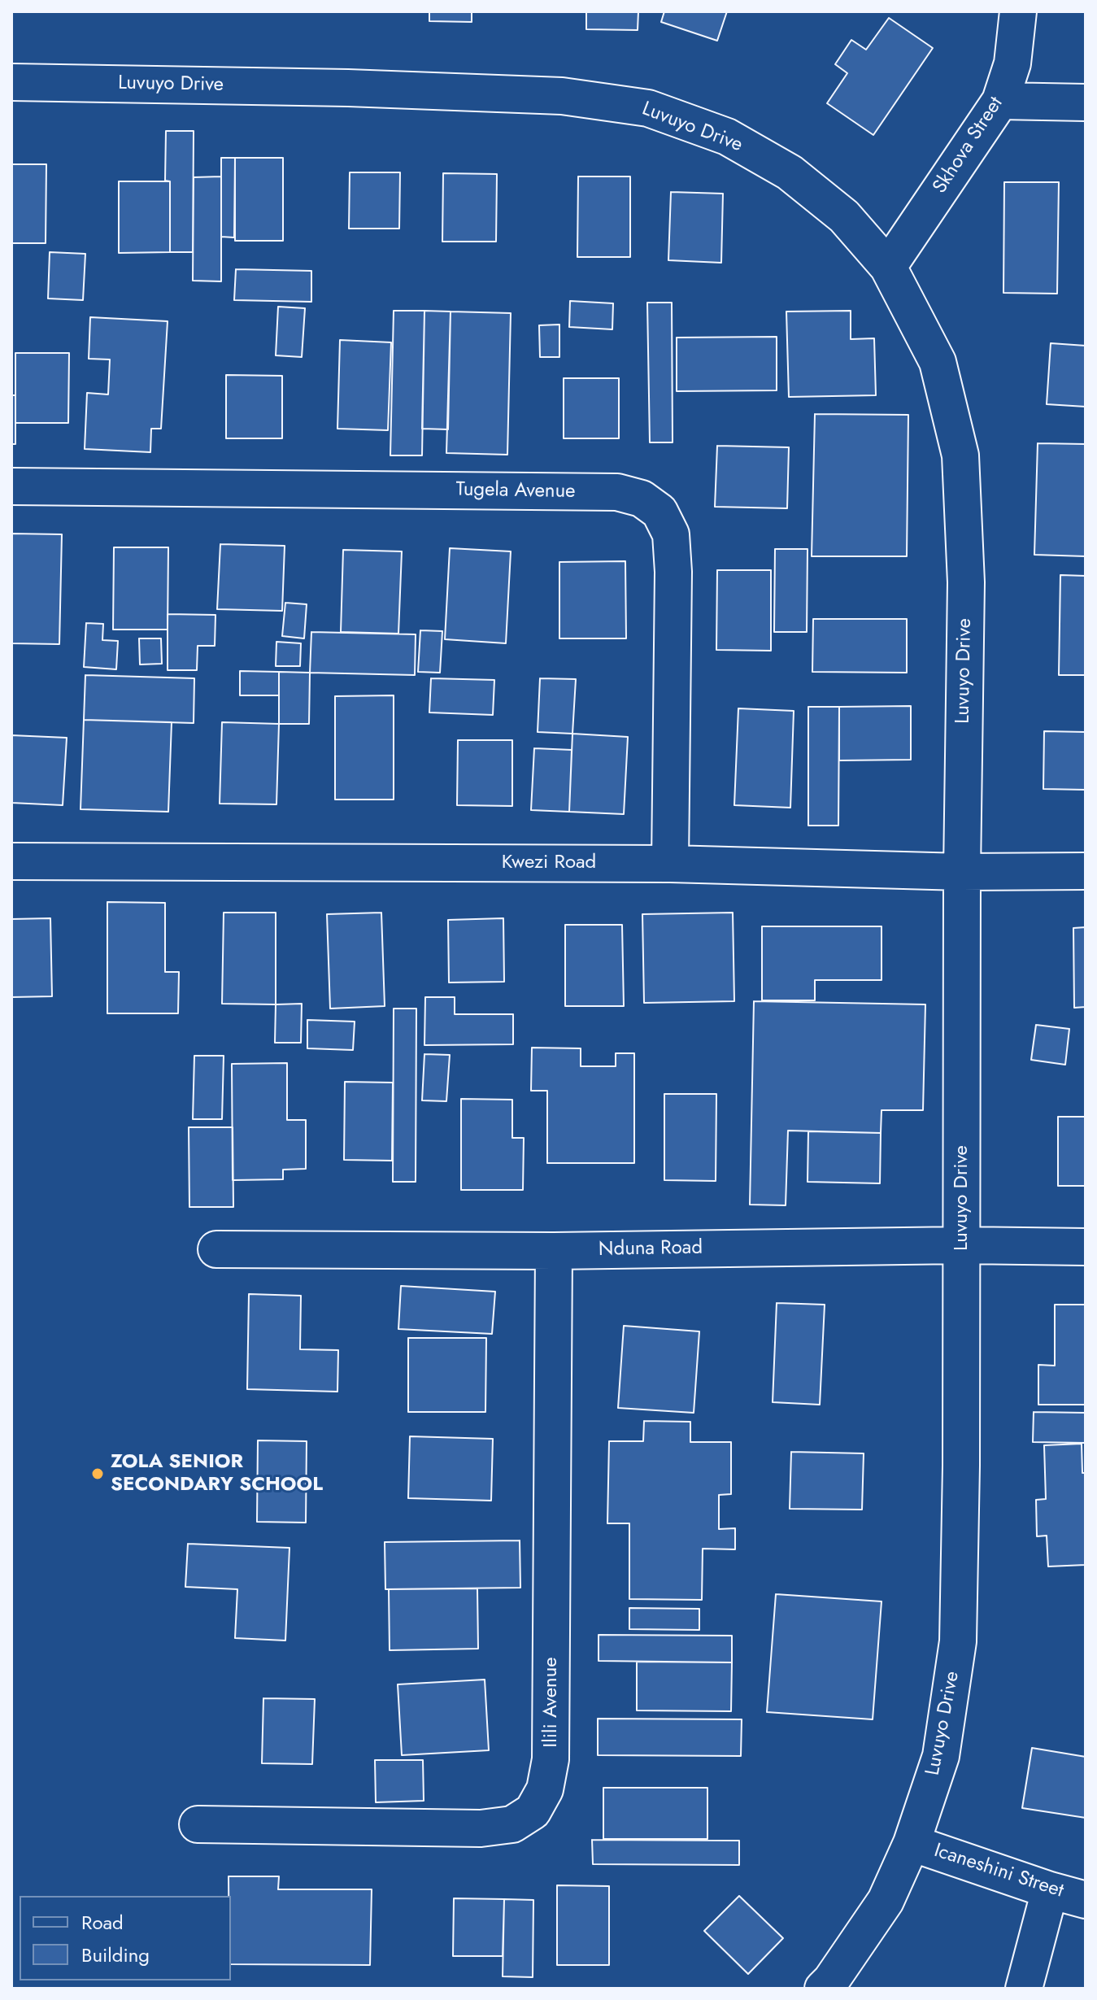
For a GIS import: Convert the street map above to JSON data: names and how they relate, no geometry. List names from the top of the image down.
{
  "streets": {
    "street": [
      "Luvuyo Drive",
      "Skhova Street",
      "Tugela Avenue",
      "Kwezi Road",
      "Nduna Road",
      "Ilili Avenue",
      "Icaneshini Street"
    ]
  },
  "crossings": [
    ["Luvuyo Drive", "Skhova Street"],
    ["Luvuyo Drive", "Kwezi Road"],
    ["Luvuyo Drive", "Nduna Road"],
    ["Luvuyo Drive", "Icaneshini Street"],
    ["Tugela Avenue", "Kwezi Road"],
    ["Nduna Road", "Ilili Avenue"]
  ],
  "places": ["ZOLA SENIOR SECONDARY SCHOOL"],
  "legend": ["Road", "Building"]
}
